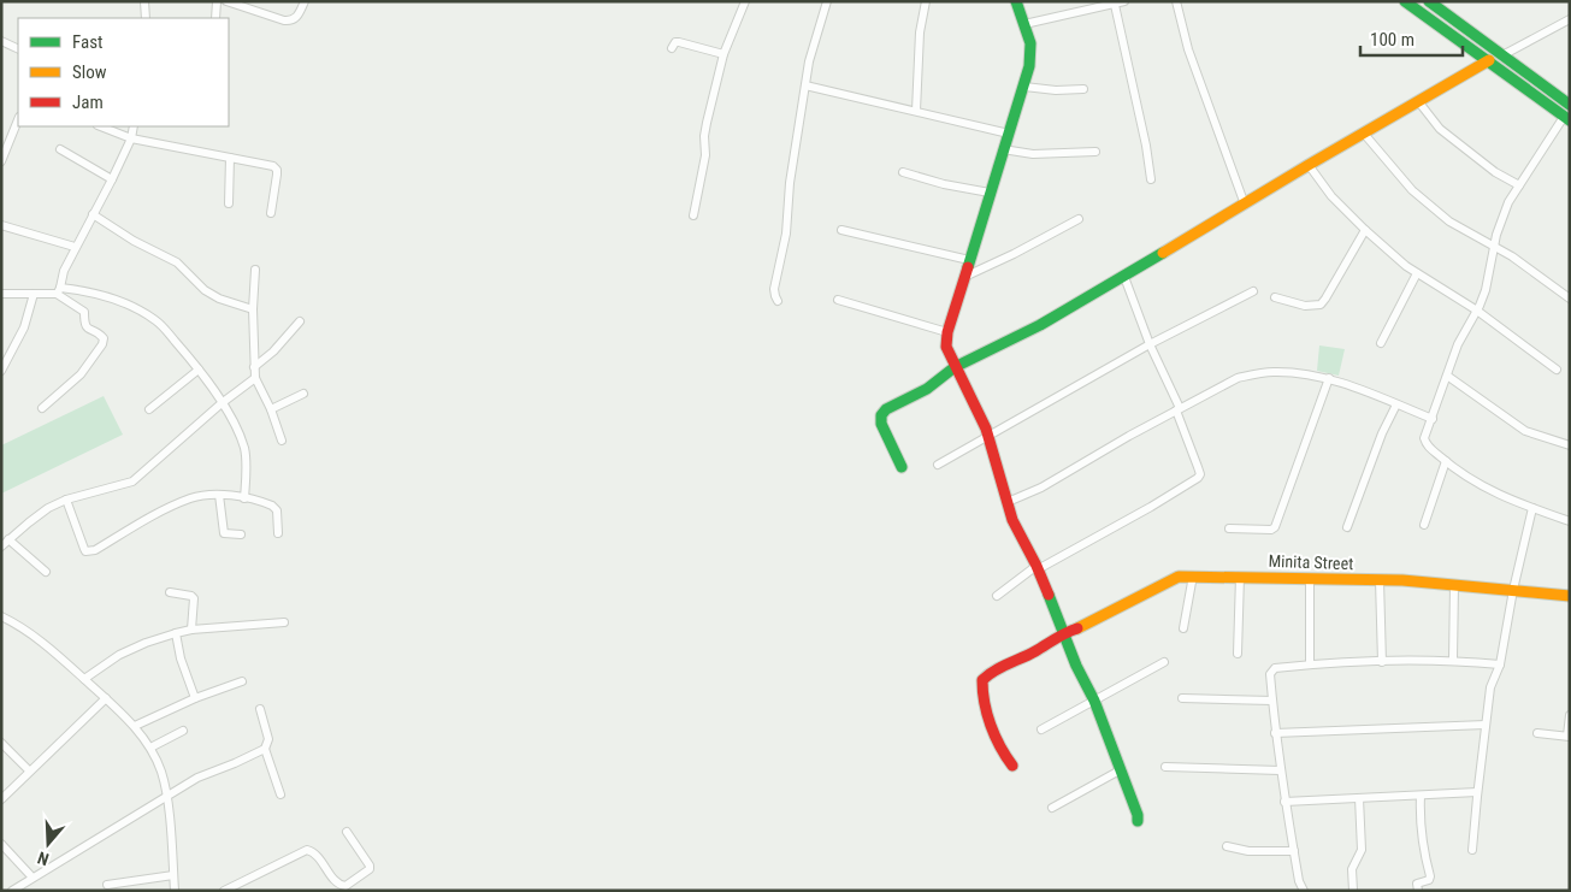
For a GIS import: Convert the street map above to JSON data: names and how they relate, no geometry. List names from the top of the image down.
{
  "streets": {
    "street": ["Minita Street"]
  },
  "legend": ["Fast", "Slow", "Jam"],
  "scale_bar": "100 m",
  "north": "bottom"
}
